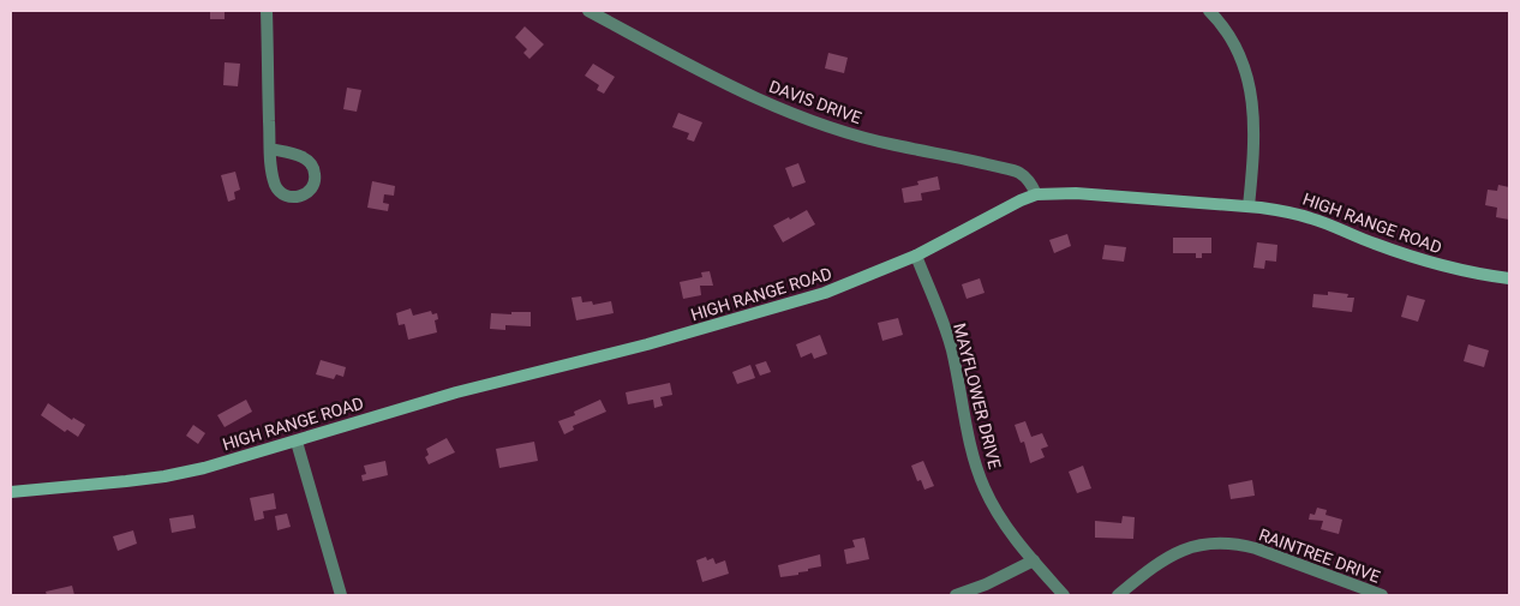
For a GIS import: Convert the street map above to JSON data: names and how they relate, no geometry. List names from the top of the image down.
{
  "streets": {
    "street": [
      "DAVIS DRIVE",
      "HIGH RANGE ROAD",
      "MAYFLOWER DRIVE",
      "RAINTREE DRIVE"
    ]
  },
  "crossings": [
    ["DAVIS DRIVE", "HIGH RANGE ROAD"],
    ["HIGH RANGE ROAD", "MAYFLOWER DRIVE"]
  ]
}
